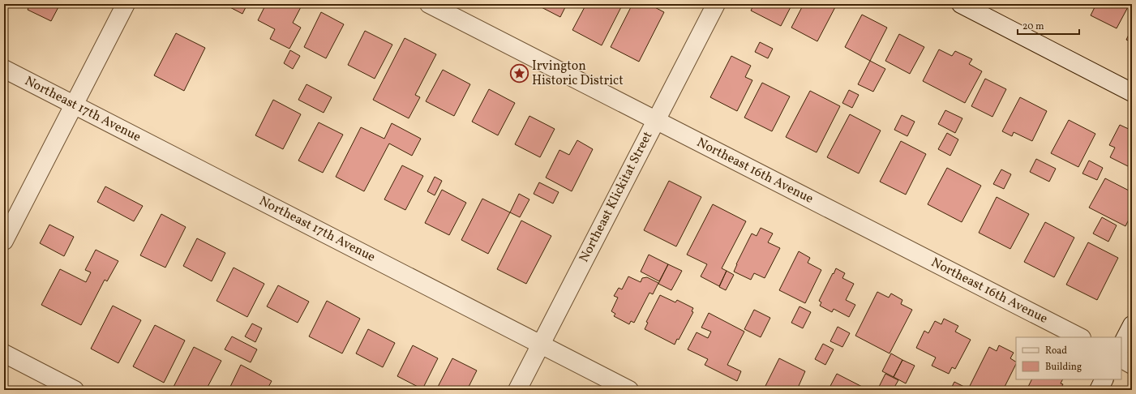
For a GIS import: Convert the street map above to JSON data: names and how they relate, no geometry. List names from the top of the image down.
{
  "streets": {
    "street": ["Northeast 17th Avenue", "Northeast 16th Avenue", "Northeast Klickitat Street"]
  },
  "crossings": [
    ["Northeast 17th Avenue", "Northeast Klickitat Street"],
    ["Northeast 16th Avenue", "Northeast Klickitat Street"]
  ],
  "places": {
    "place": ["Irvington Historic District"]
  },
  "legend": ["Road", "Building"],
  "scale_bar": "20 m"
}
